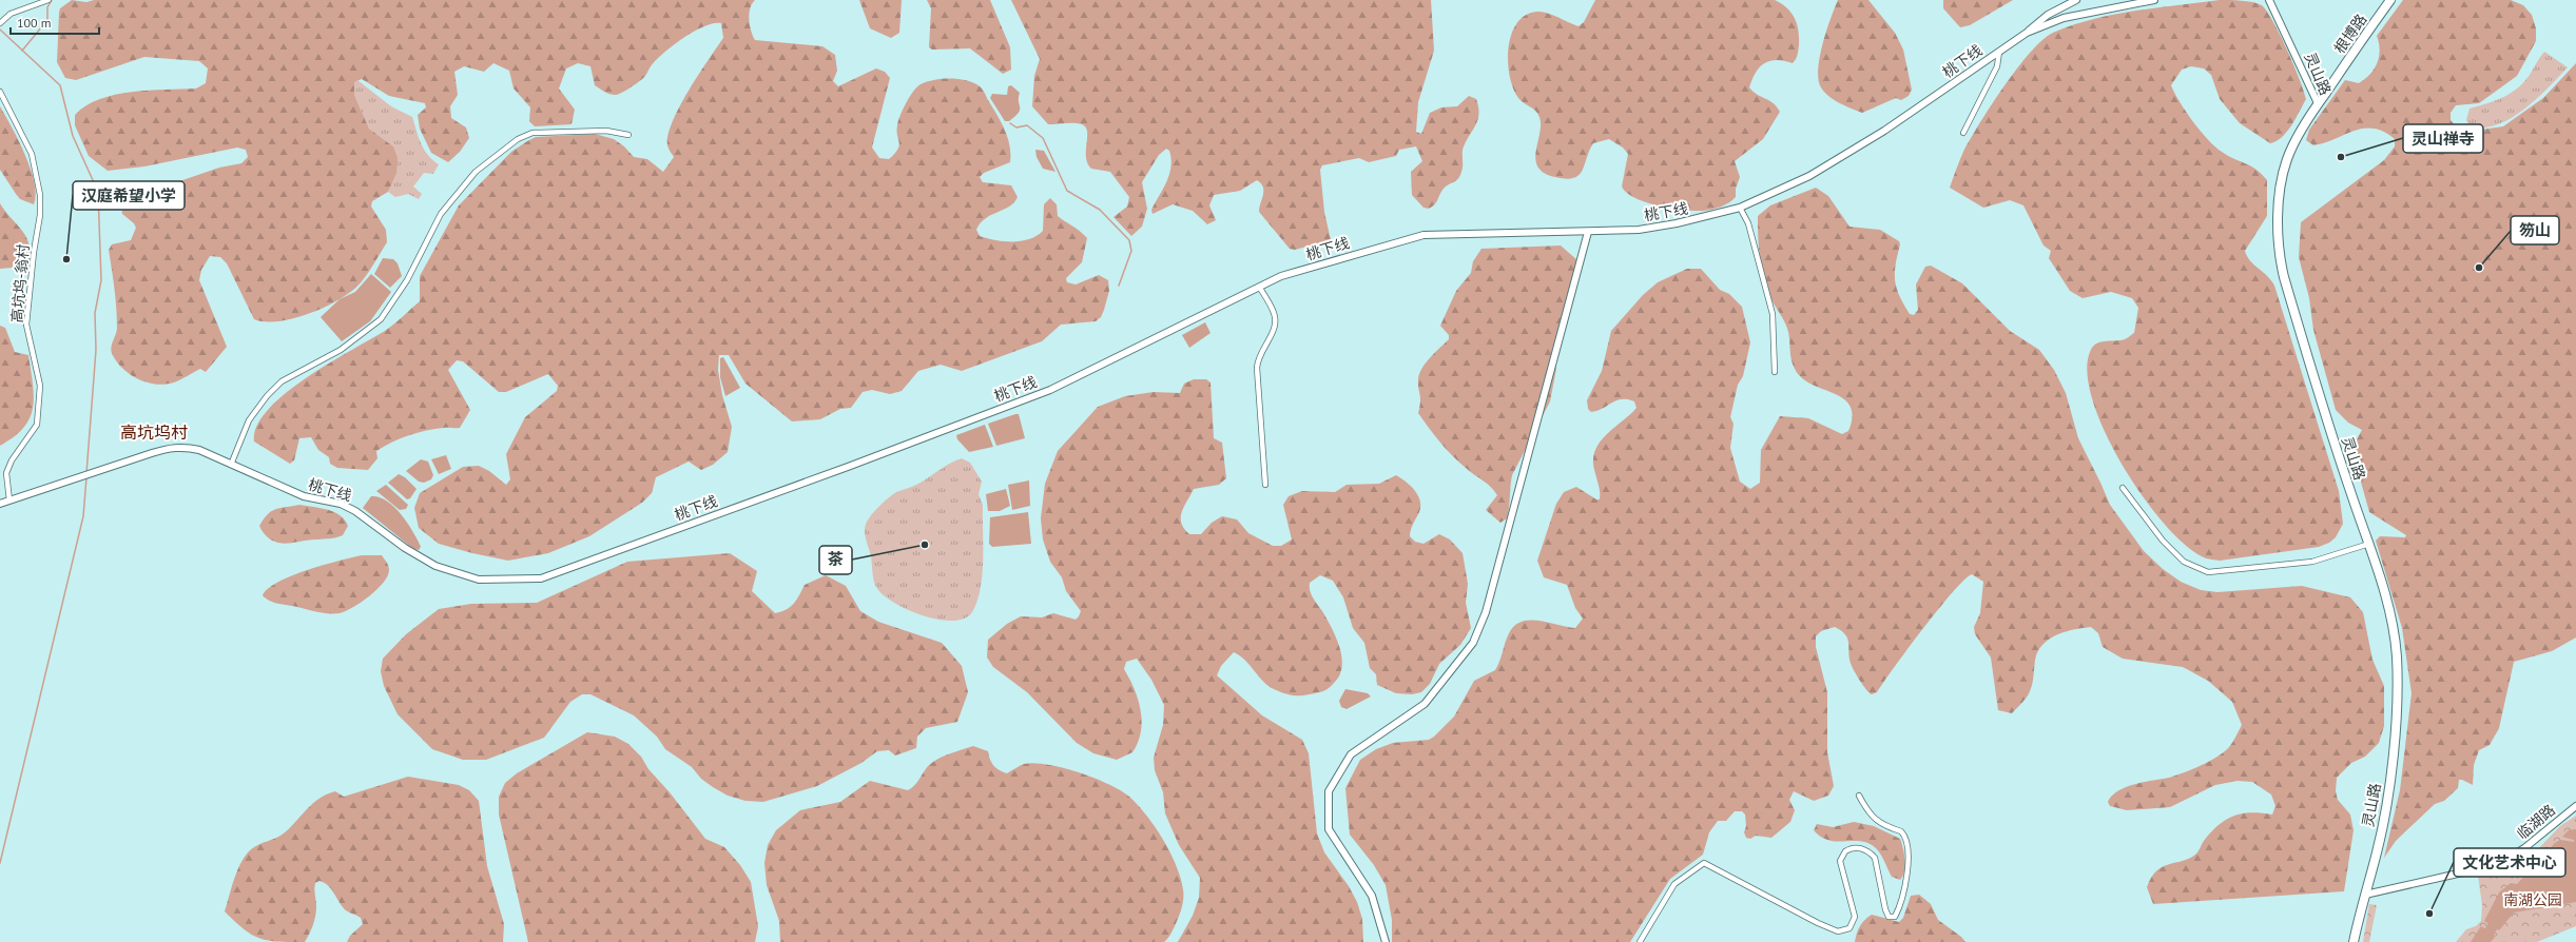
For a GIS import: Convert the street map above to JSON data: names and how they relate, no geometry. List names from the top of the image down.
{
  "streets": {
    "highway": ["根博路", "灵山路"],
    "main road": ["桃下线", "临湖路"],
    "street": ["高坑坞-翁村"]
  },
  "crossings": [
    ["根博路", "灵山路"],
    ["桃下线", "高坑坞-翁村"],
    ["灵山路", "临湖路"]
  ],
  "districts": ["高坑坞村"],
  "parks": ["南湖公园"],
  "places": [
    "灵山禅寺",
    "汉庭希望小学",
    "笏山",
    "茶",
    "文化艺术中心"
  ],
  "scale_bar": "100 m"
}
